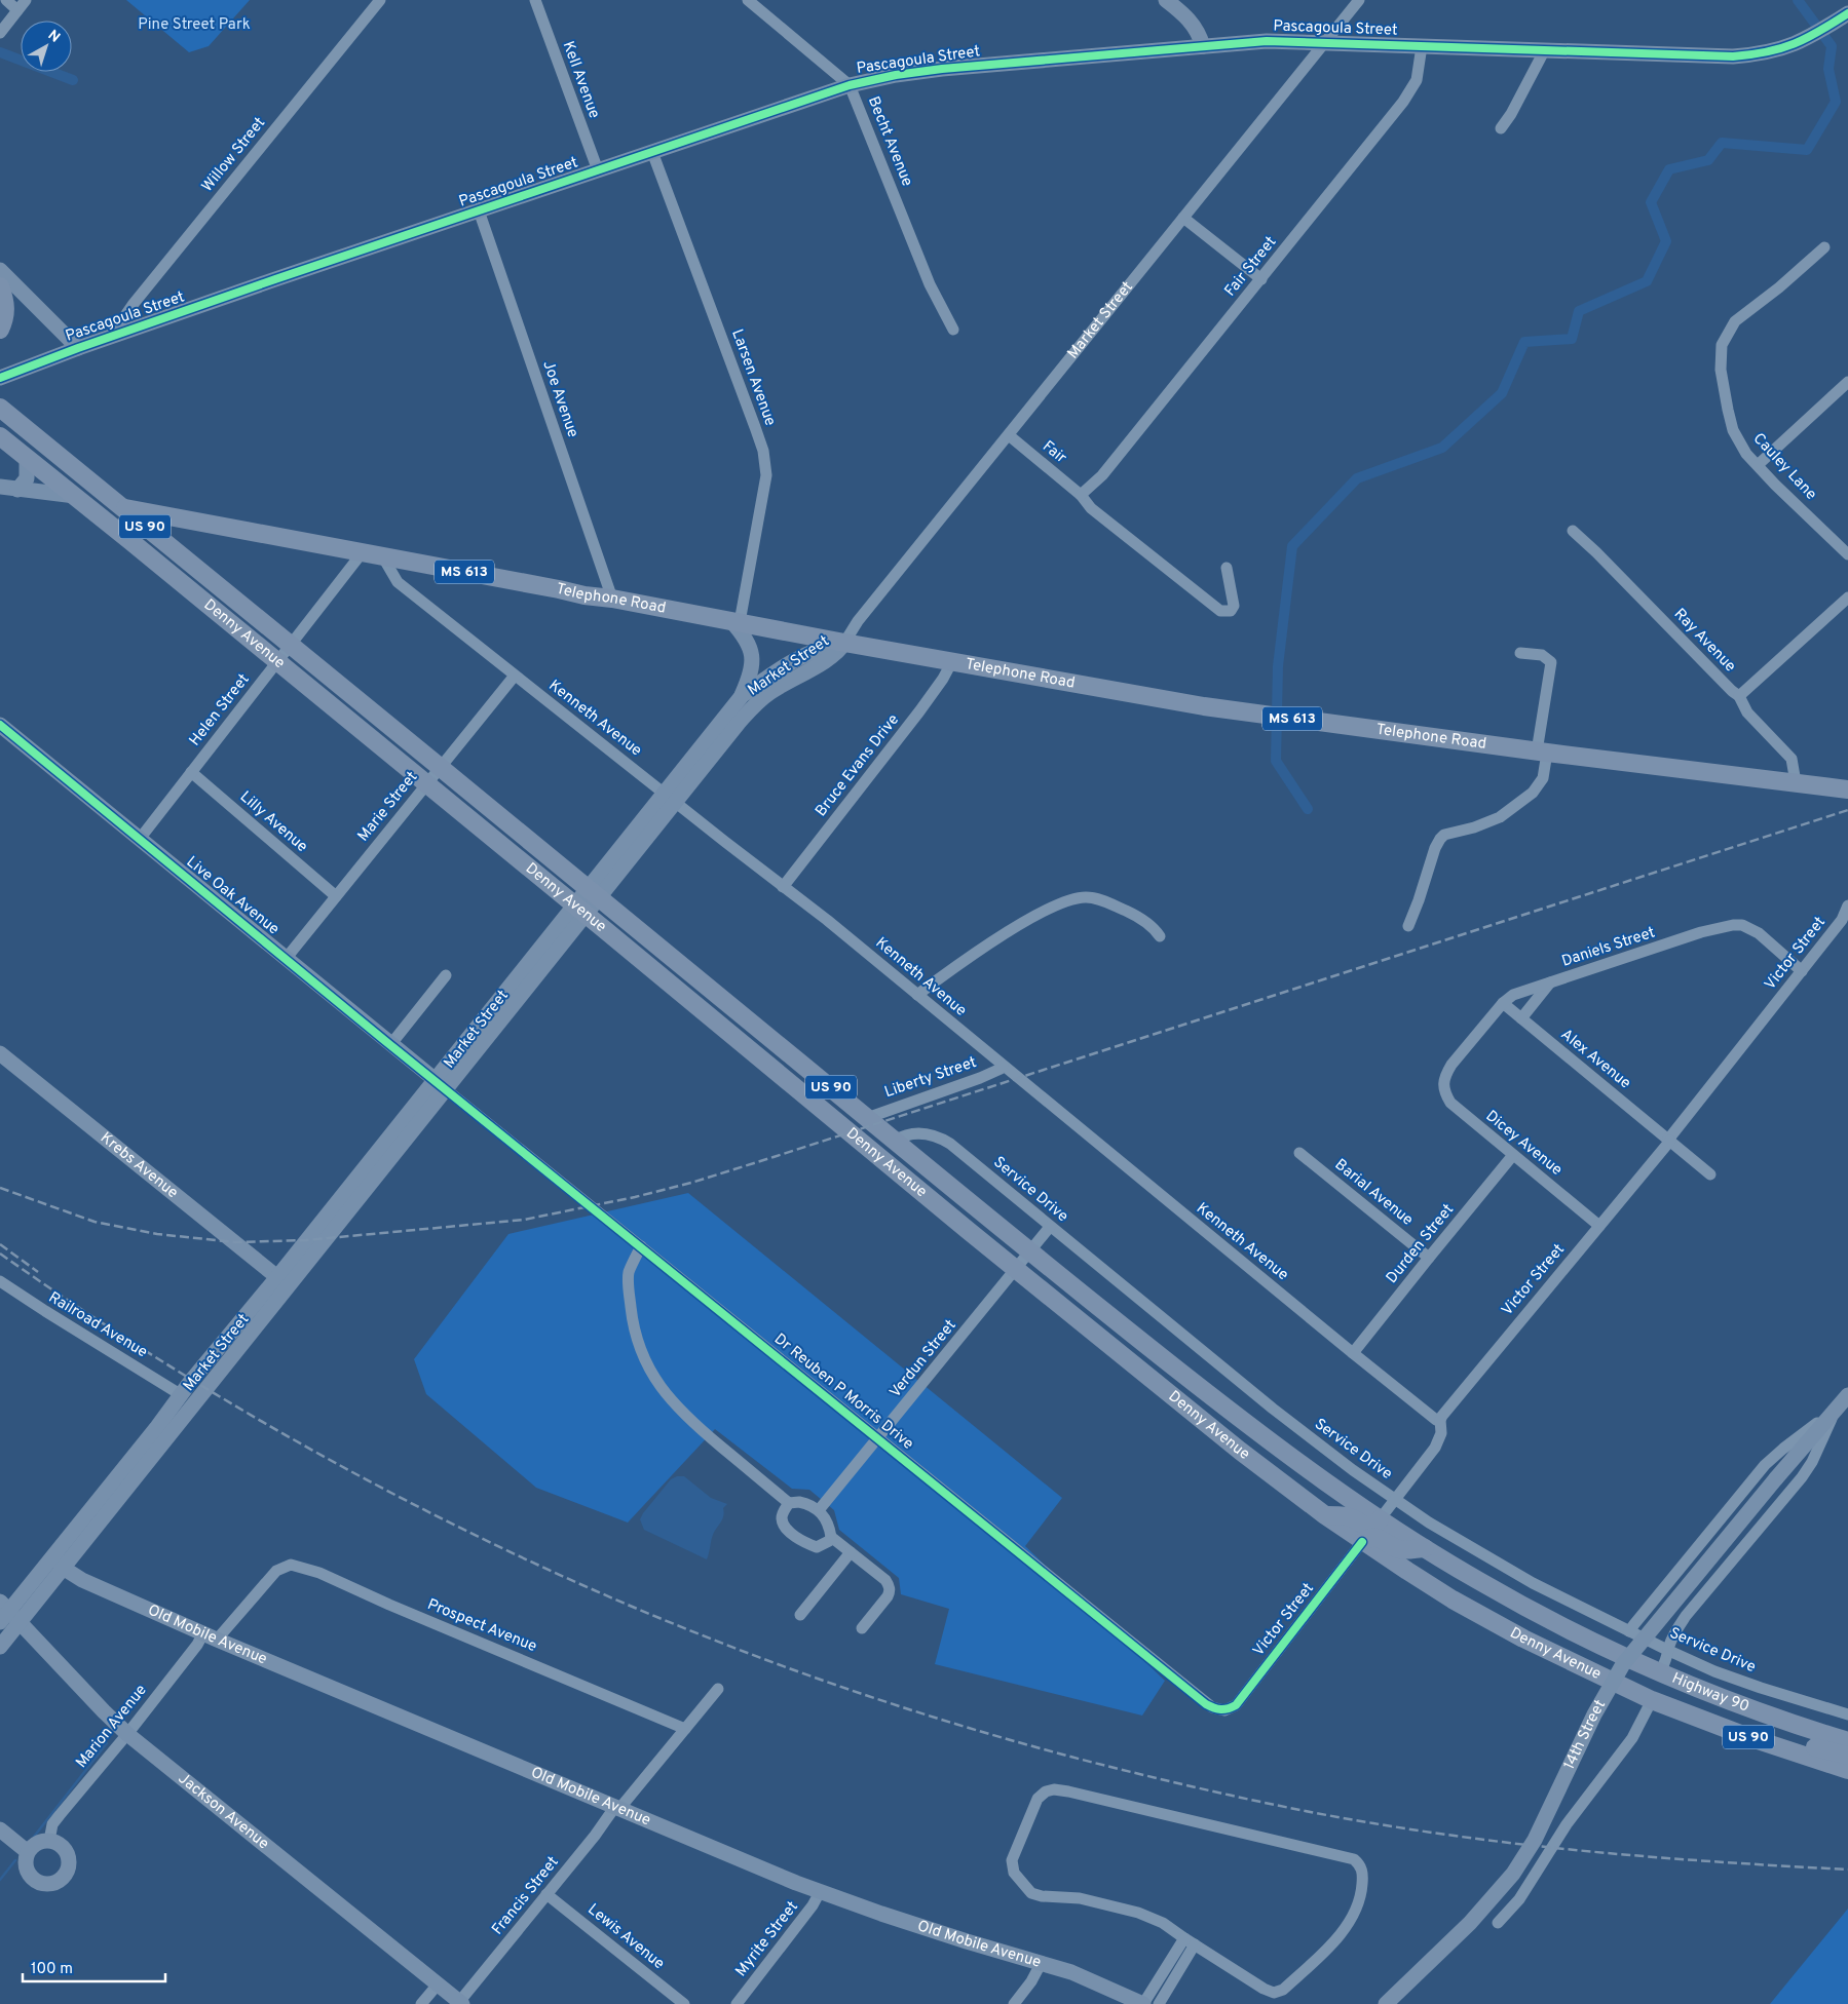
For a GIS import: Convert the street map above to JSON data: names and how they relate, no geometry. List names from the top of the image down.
{
  "streets": {
    "main road": [
      "US 90",
      "MS 613",
      "Telephone Road",
      "Denny Avenue",
      "Highway 90"
    ],
    "street": [
      "Pascagoula Street",
      "Kell Avenue",
      "Becht Avenue",
      "Willow Street",
      "Fair Street",
      "Market Street",
      "Larsen Avenue",
      "Joe Avenue",
      "Fair",
      "Cauley Lane",
      "Ray Avenue",
      "Helen Street",
      "Kenneth Avenue",
      "Bruce Evans Drive",
      "Marie Street",
      "Lilly Avenue",
      "Live Oak Avenue",
      "Daniels Street",
      "Victor Street",
      "Alex Avenue",
      "Liberty Street",
      "Dicey Avenue",
      "Krebs Avenue",
      "Service Drive",
      "Barial Avenue",
      "Durden Street",
      "Railroad Avenue",
      "Verdun Street",
      "Dr Reuben P Morris Drive",
      "Prospect Avenue",
      "Old Mobile Avenue",
      "Marion Avenue",
      "14th Street",
      "Jackson Avenue",
      "Francis Street",
      "Lewis Avenue",
      "Myrite Street"
    ]
  },
  "crossings": [
    ["Pascagoula Street", "Kell Avenue"],
    ["Pascagoula Street", "Becht Avenue"],
    ["Pascagoula Street", "Willow Street"],
    ["Pascagoula Street", "Fair Street"],
    ["Pascagoula Street", "Market Street"],
    ["Pascagoula Street", "Larsen Avenue"],
    ["Pascagoula Street", "Joe Avenue"],
    ["Fair Street", "Fair"],
    ["Market Street", "Fair"],
    ["Market Street", "Telephone Road"],
    ["Market Street", "Denny Avenue"],
    ["Market Street", "Kenneth Avenue"],
    ["Market Street", "Live Oak Avenue"],
    ["Market Street", "Krebs Avenue"],
    ["Market Street", "Railroad Avenue"],
    ["Market Street", "Dr Reuben P Morris Drive"],
    ["Market Street", "Old Mobile Avenue"],
    ["Market Street", "Jackson Avenue"],
    ["Larsen Avenue", "Telephone Road"],
    ["Joe Avenue", "Telephone Road"],
    ["Telephone Road", "Denny Avenue"],
    ["Telephone Road", "Ray Avenue"],
    ["Telephone Road", "Helen Street"],
    ["Telephone Road", "Kenneth Avenue"],
    ["Telephone Road", "Bruce Evans Drive"],
    ["Denny Avenue", "Helen Street"],
    ["Denny Avenue", "Marie Street"],
    ["Denny Avenue", "Victor Street"],
    ["Denny Avenue", "Liberty Street"],
    ["Denny Avenue", "Service Drive"],
    ["Denny Avenue", "Verdun Street"],
    ["Denny Avenue", "Highway 90"],
    ["Helen Street", "Lilly Avenue"],
    ["Helen Street", "Live Oak Avenue"],
    ["Kenneth Avenue", "Bruce Evans Drive"],
    ["Kenneth Avenue", "Marie Street"],
    ["Kenneth Avenue", "Victor Street"],
    ["Kenneth Avenue", "Liberty Street"],
    ["Kenneth Avenue", "Durden Street"],
    ["Marie Street", "Lilly Avenue"],
    ["Marie Street", "Live Oak Avenue"],
    ["Live Oak Avenue", "Dr Reuben P Morris Drive"],
    ["Daniels Street", "Victor Street"],
    ["Daniels Street", "Alex Avenue"],
    ["Daniels Street", "Dicey Avenue"],
    ["Victor Street", "Alex Avenue"],
    ["Victor Street", "Dicey Avenue"],
    ["Victor Street", "Service Drive"],
    ["Victor Street", "Dr Reuben P Morris Drive"],
    ["Dicey Avenue", "Durden Street"],
    ["Service Drive", "Verdun Street"],
    ["Barial Avenue", "Durden Street"],
    ["Verdun Street", "Dr Reuben P Morris Drive"],
    ["Prospect Avenue", "Marion Avenue"],
    ["Prospect Avenue", "Francis Street"],
    ["Old Mobile Avenue", "Marion Avenue"],
    ["Old Mobile Avenue", "Francis Street"],
    ["Old Mobile Avenue", "Myrite Street"],
    ["Marion Avenue", "Jackson Avenue"],
    ["Jackson Avenue", "Francis Street"],
    ["Francis Street", "Lewis Avenue"]
  ],
  "parks": ["Pine Street Park"],
  "scale_bar": "100 m",
  "north": "top right"
}
